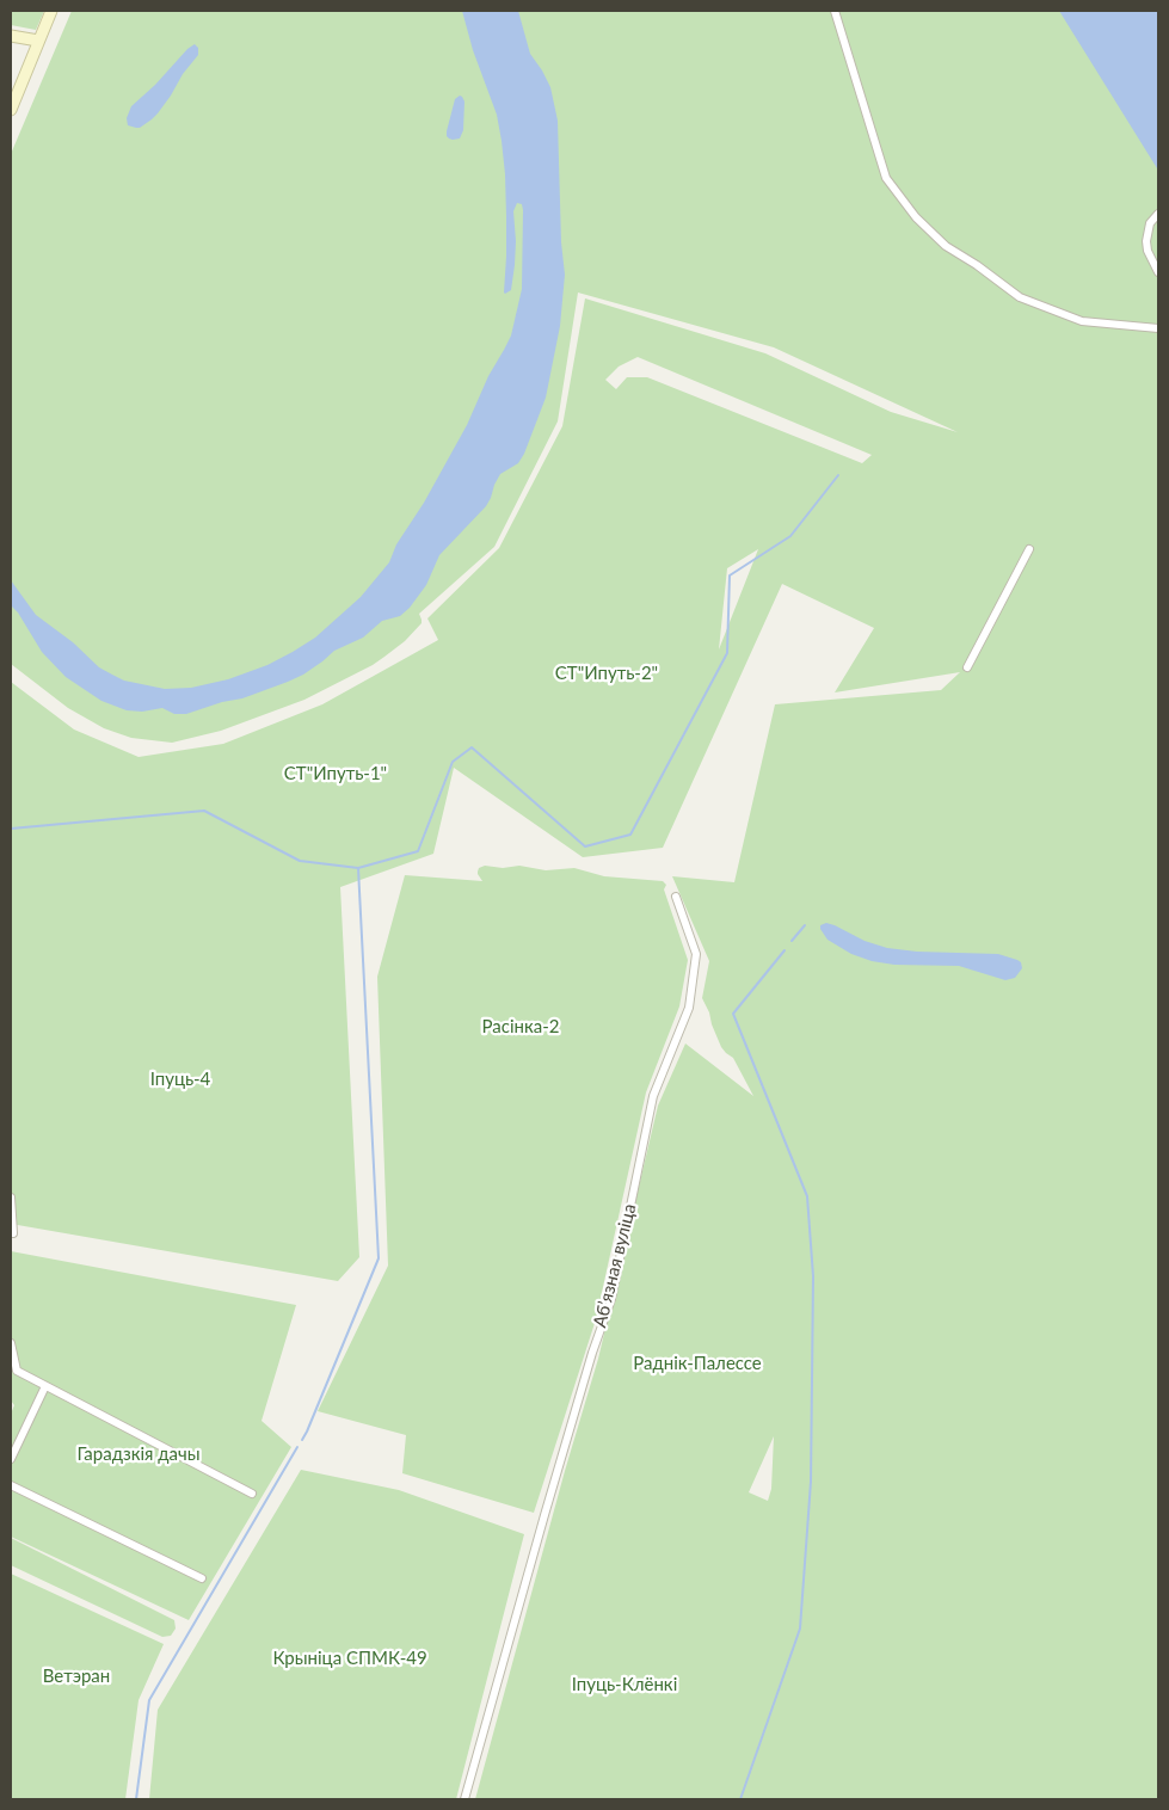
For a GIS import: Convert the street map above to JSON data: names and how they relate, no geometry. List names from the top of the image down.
{
  "streets": {
    "street": ["Абʼязная вуліца"]
  },
  "parks": [
    "СТ\"Ипуть-2\"",
    "СТ\"Ипуть-1\"",
    "Расінка-2",
    "Іпуць-4",
    "Раднік-Палессе",
    "Гарадзкія дачы",
    "Крыніца СПМК-49",
    "Ветэран",
    "Іпуць-Клёнкі"
  ]
}
